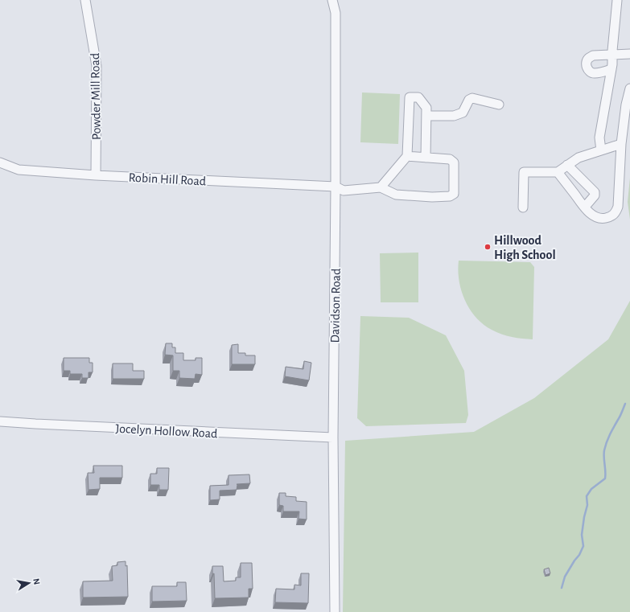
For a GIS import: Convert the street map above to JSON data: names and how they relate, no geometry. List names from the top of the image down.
{
  "streets": {
    "street": [
      "Powder Mill Road",
      "Robin Hill Road",
      "Davidson Road",
      "Jocelyn Hollow Road"
    ]
  },
  "crossings": [
    ["Powder Mill Road", "Robin Hill Road"],
    ["Robin Hill Road", "Davidson Road"],
    ["Davidson Road", "Jocelyn Hollow Road"]
  ],
  "places": ["Hillwood High School"],
  "north": "right"
}
